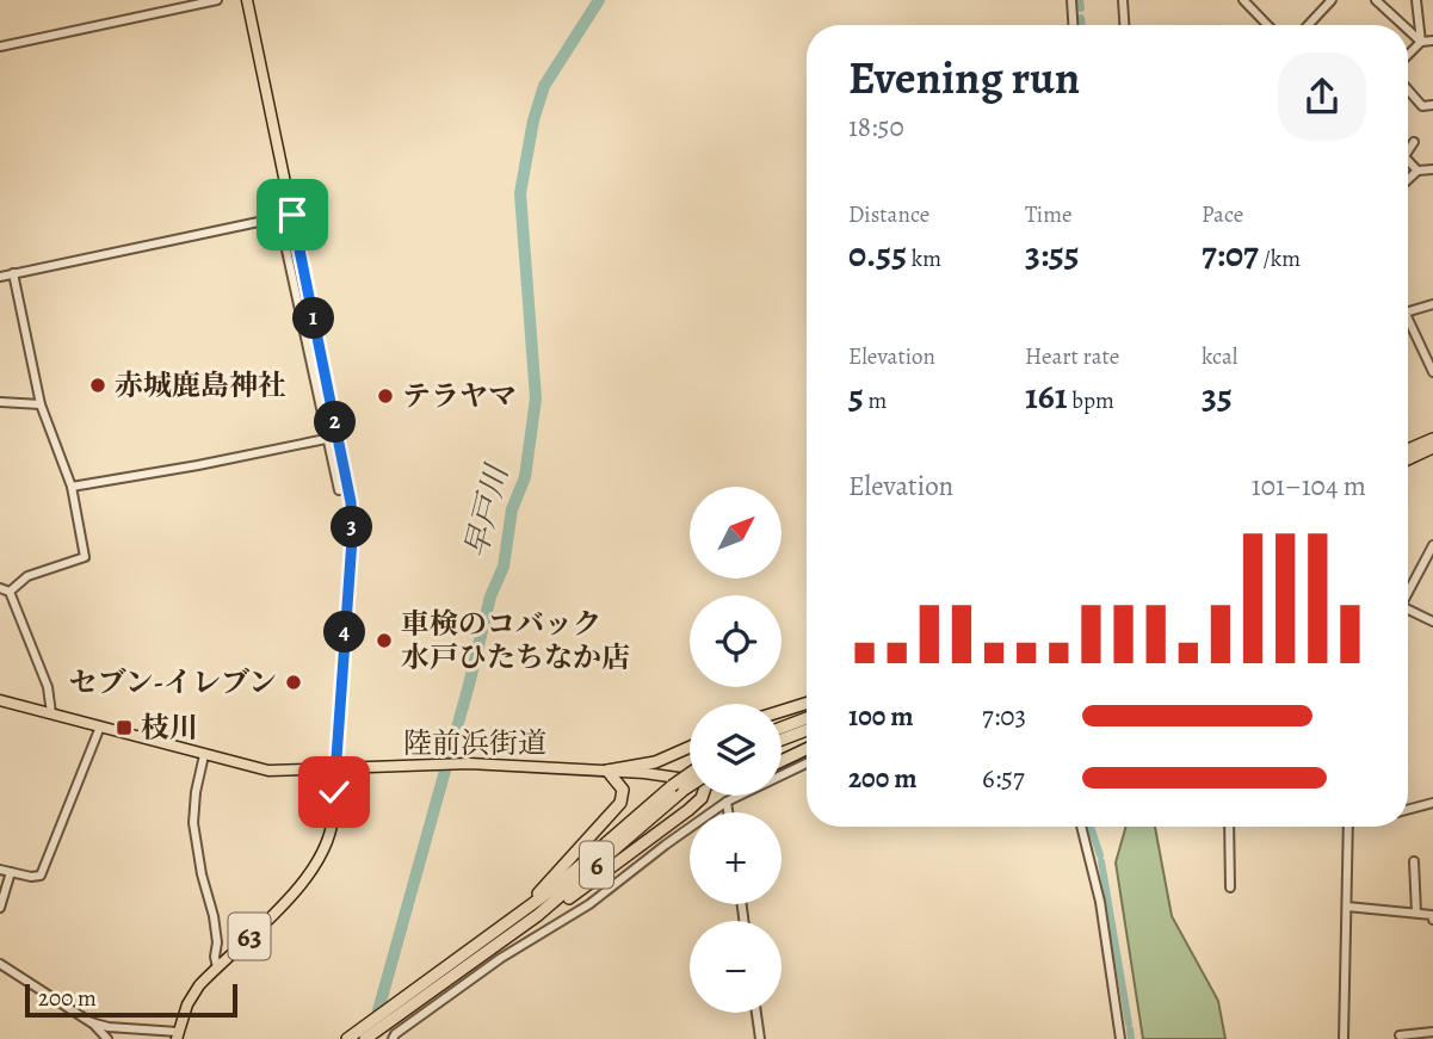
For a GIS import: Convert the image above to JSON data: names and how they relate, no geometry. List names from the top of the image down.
{
  "streets": {
    "highway": ["6"],
    "main road": ["陸前浜街道", "63"]
  },
  "crossings": [
    ["陸前浜街道", "63"]
  ],
  "water": ["早戸川"],
  "places": {
    "other": [
      "赤城鹿島神社",
      "テラヤマ",
      "車検のコバック 水戸ひたちなか店",
      "セブン-イレブン"
    ],
    "transit": ["枝川"]
  },
  "scale_bar": "200 m",
  "north": "top right",
  "page": {
    "heading": ["Evening run", "18:50"],
    "stats": [
      ["Distance", "0.55 km"],
      ["Time", "3:55"],
      ["Pace", "7:07 /km"],
      ["Elevation", "5 m"],
      ["Heart rate", "161 bpm"],
      ["kcal", "35"]
    ],
    "pins": [
      "1",
      "2",
      "3",
      "4"
    ],
    "chart": ["Elevation", "101–104 m"],
    "map_buttons": ["+", "−"],
    "list": [
      {
        "name": "100 m",
        "note": "7:03"
      },
      {
        "name": "200 m",
        "note": "6:57"
      }
    ],
    "scale": "200 m"
  }
}
